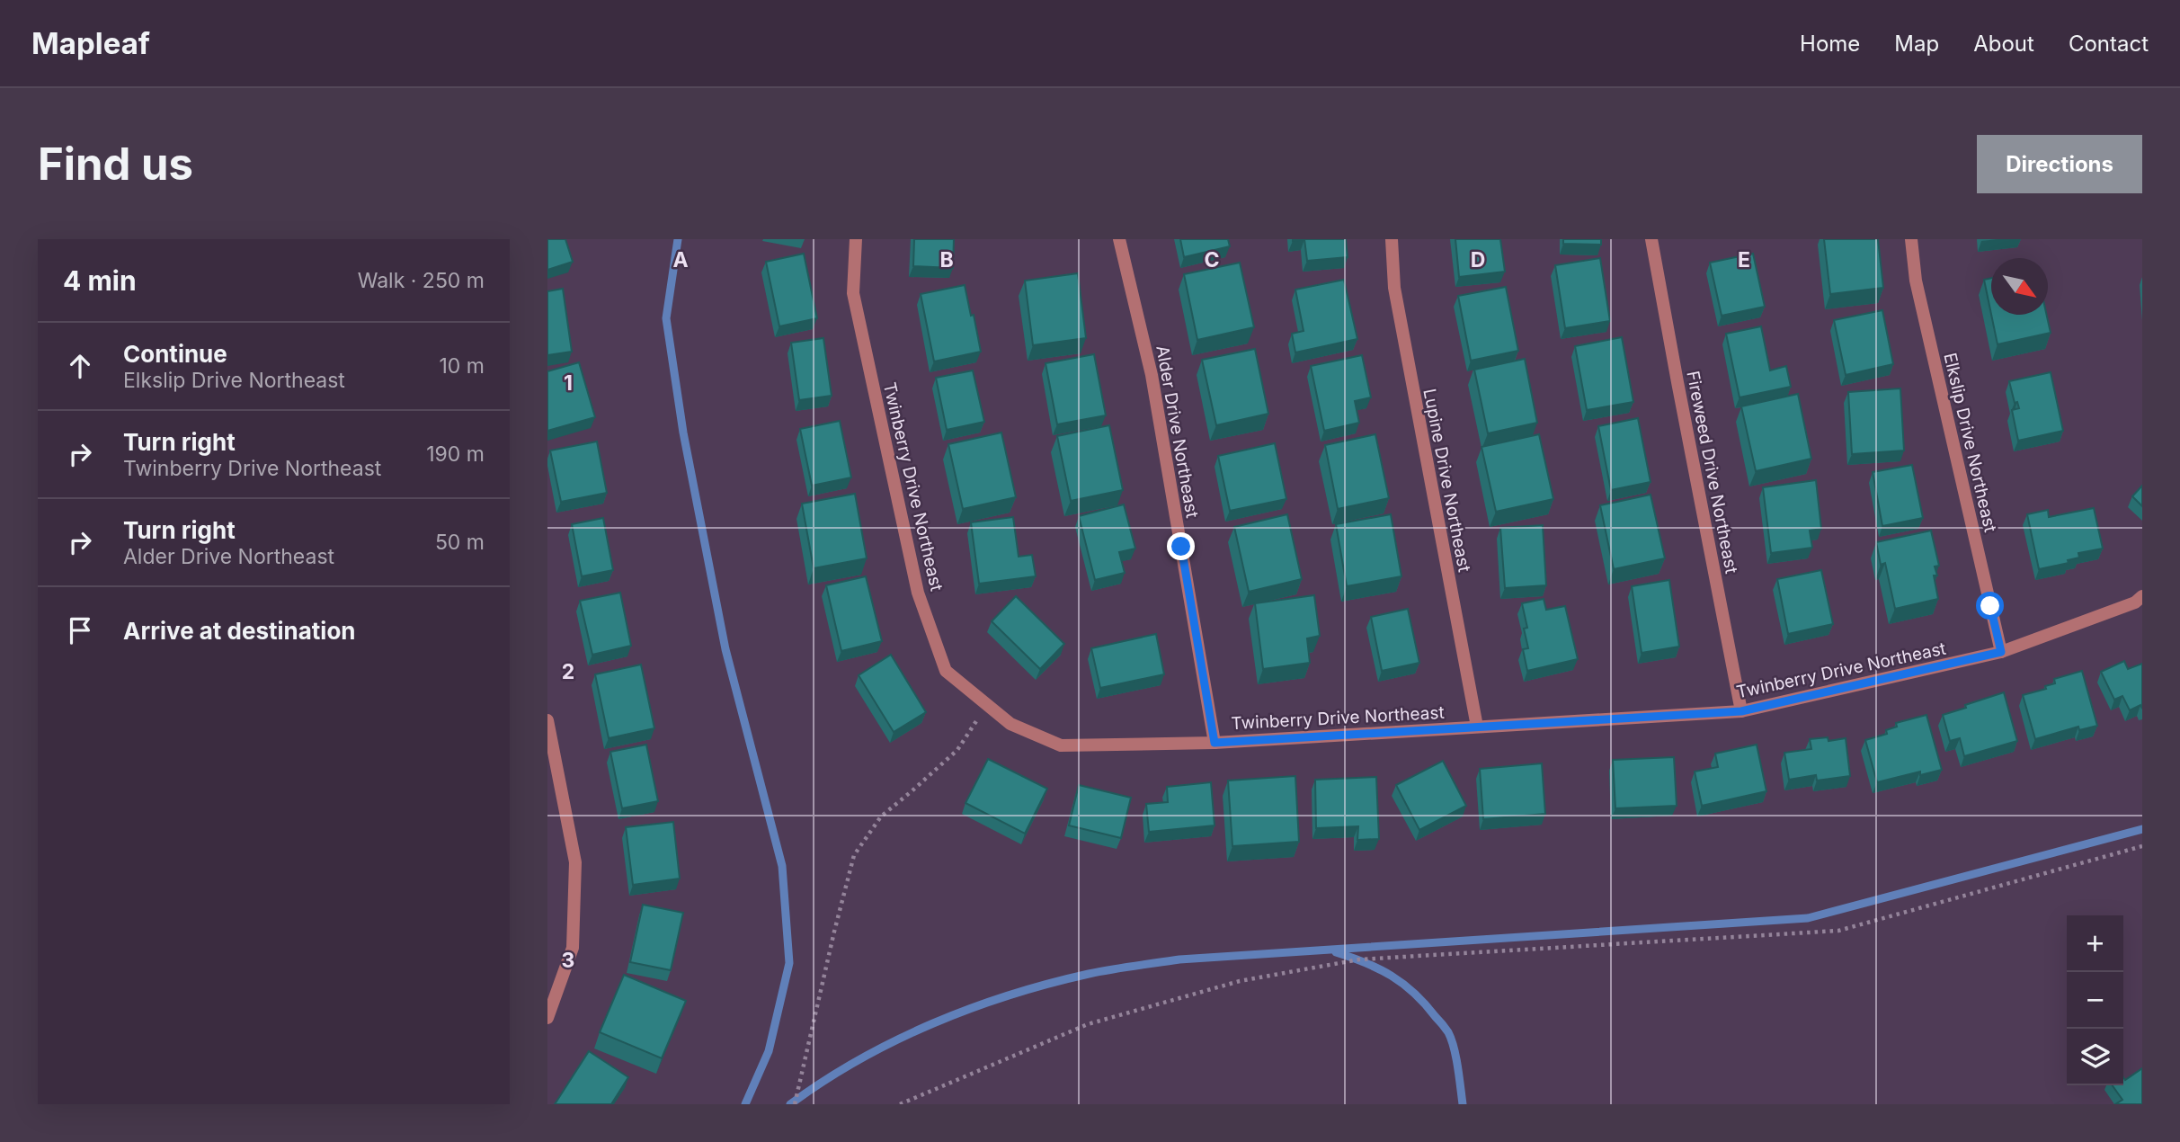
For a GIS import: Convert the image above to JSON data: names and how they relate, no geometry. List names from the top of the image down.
{
  "streets": {
    "street": [
      "Alder Drive Northeast",
      "Elkslip Drive Northeast",
      "Fireweed Drive Northeast",
      "Lupine Drive Northeast",
      "Twinberry Drive Northeast"
    ]
  },
  "crossings": [
    ["Alder Drive Northeast", "Twinberry Drive Northeast"],
    ["Elkslip Drive Northeast", "Twinberry Drive Northeast"],
    ["Fireweed Drive Northeast", "Twinberry Drive Northeast"],
    ["Lupine Drive Northeast", "Twinberry Drive Northeast"]
  ],
  "north": "bottom right",
  "page": {
    "header": "Mapleaf",
    "nav": [
      "Home",
      "Map",
      "About",
      "Contact"
    ],
    "buttons": "Directions",
    "title": "Find us",
    "heading": ["4 min", "Walk · 250 m"],
    "list": [
      ["Continue", "Elkslip Drive Northeast", "10 m"],
      ["Turn right", "Twinberry Drive Northeast", "190 m"],
      ["Turn right", "Alder Drive Northeast", "50 m"],
      "Arrive at destination"
    ],
    "map_buttons": ["+", "−"]
  },
  "grid": {
    "columns": [
      "A",
      "B",
      "C",
      "D",
      "E"
    ],
    "rows": ["1", "2", "3"]
  }
}
